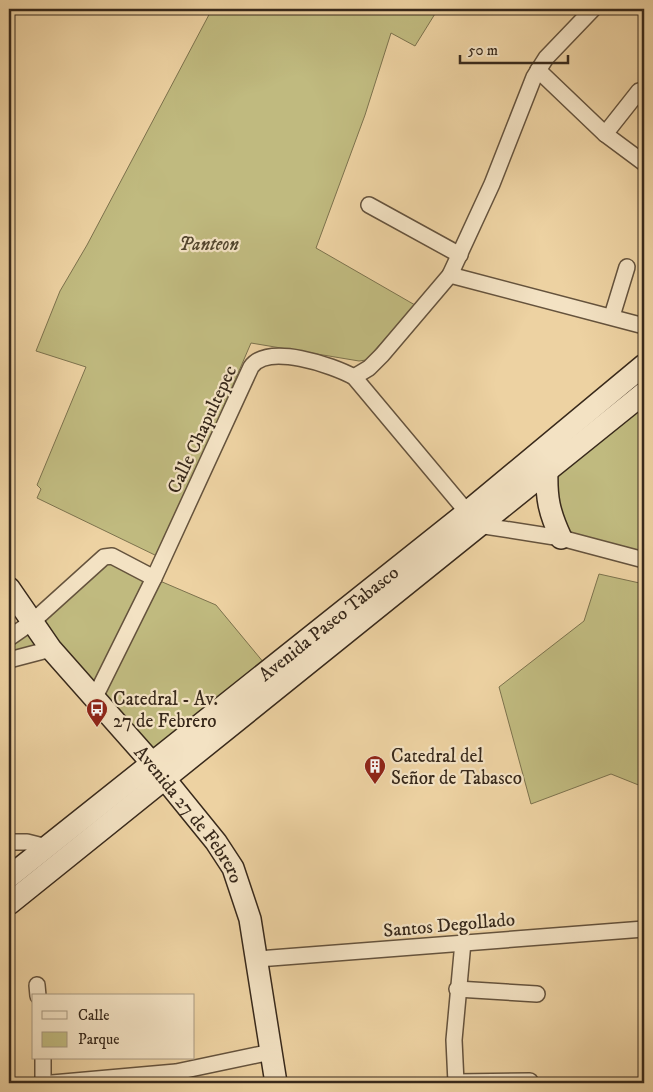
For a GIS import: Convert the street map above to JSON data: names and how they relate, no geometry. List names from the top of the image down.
{
  "streets": {
    "main road": ["Avenida Paseo Tabasco", "Avenida 27 de Febrero"],
    "street": ["Calle Chapultepec", "Santos Degollado"]
  },
  "crossings": [
    ["Calle Chapultepec", "Avenida Paseo Tabasco"],
    ["Calle Chapultepec", "Avenida 27 de Febrero"],
    ["Avenida Paseo Tabasco", "Avenida 27 de Febrero"],
    ["Avenida 27 de Febrero", "Santos Degollado"]
  ],
  "parks": ["Panteon"],
  "places": {
    "bus stop": ["Catedral - Av. 27 de Febrero"],
    "building": ["Catedral del Señor de Tabasco"]
  },
  "legend": ["Calle", "Parque"],
  "scale_bar": "50 m"
}
